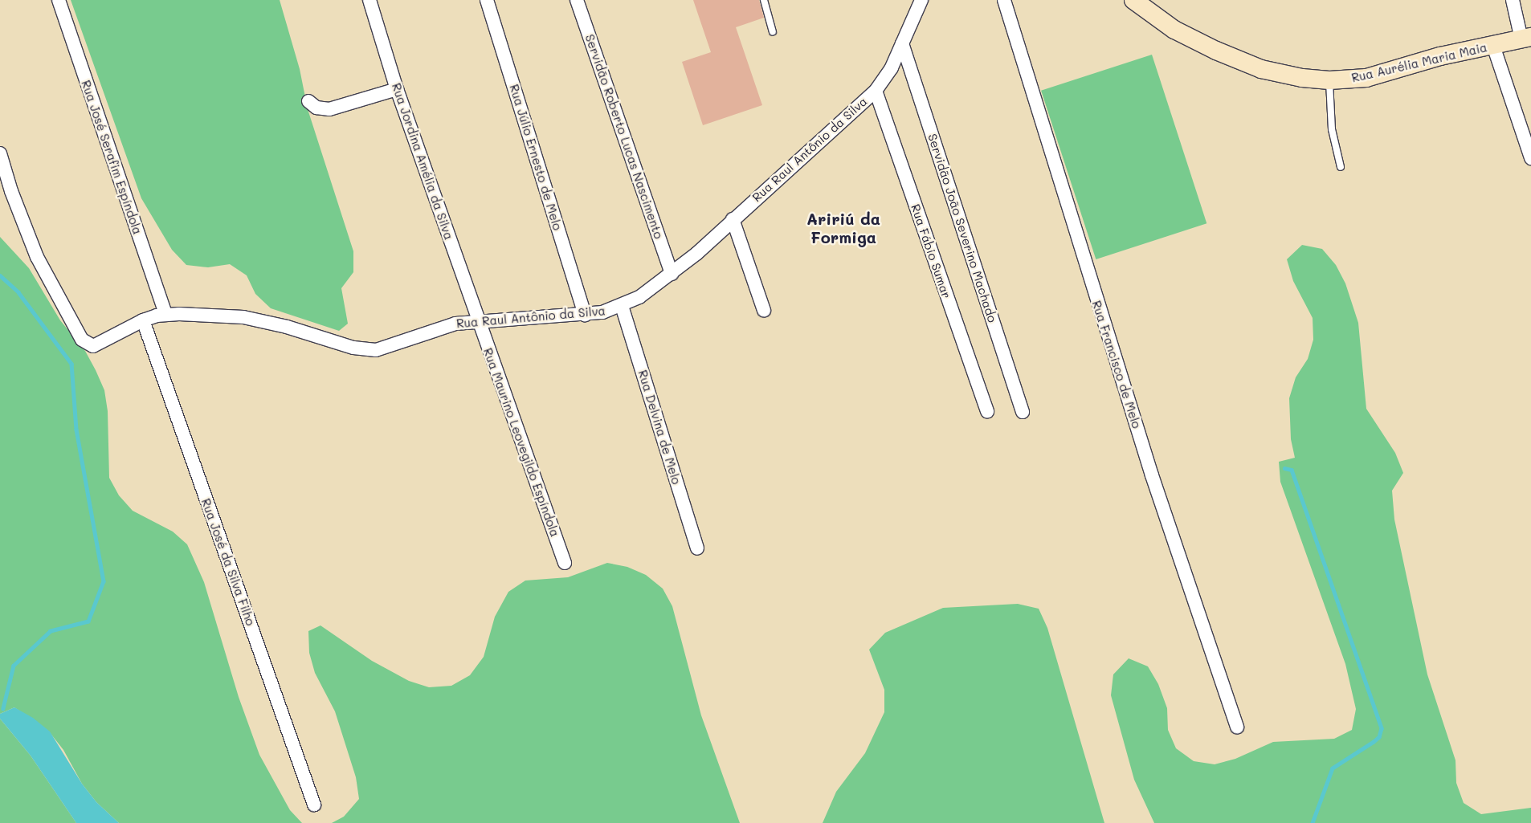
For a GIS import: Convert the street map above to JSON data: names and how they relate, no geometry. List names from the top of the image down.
{
  "streets": {
    "street": [
      "Rua Aurélia Maria Maia",
      "Servidão Roberto Lucas Nascimento",
      "Rua Raul Antônio da Silva",
      "Rua José Serafim Espíndola",
      "Rua Júlio Ernesto de Melo",
      "Rua Jordina Amélia da Silva",
      "Servidão João Severino Machado",
      "Rua Fábio Sumar",
      "Rua Francisco de Melo",
      "Rua Delvina de Melo",
      "Rua Maurino Leovegildo Espíndola",
      "Rua José da Silva Filho"
    ]
  },
  "crossings": [
    ["Servidão Roberto Lucas Nascimento", "Rua Raul Antônio da Silva"],
    ["Rua Raul Antônio da Silva", "Rua José Serafim Espíndola"],
    ["Rua Raul Antônio da Silva", "Rua Júlio Ernesto de Melo"],
    ["Rua Raul Antônio da Silva", "Rua Jordina Amélia da Silva"],
    ["Rua Raul Antônio da Silva", "Servidão João Severino Machado"],
    ["Rua Raul Antônio da Silva", "Rua Fábio Sumar"],
    ["Rua Raul Antônio da Silva", "Rua Delvina de Melo"],
    ["Rua Raul Antônio da Silva", "Rua Maurino Leovegildo Espíndola"],
    ["Rua Raul Antônio da Silva", "Rua José da Silva Filho"],
    ["Rua Jordina Amélia da Silva", "Rua Maurino Leovegildo Espíndola"]
  ],
  "districts": ["Aririú da Formiga"]
}
